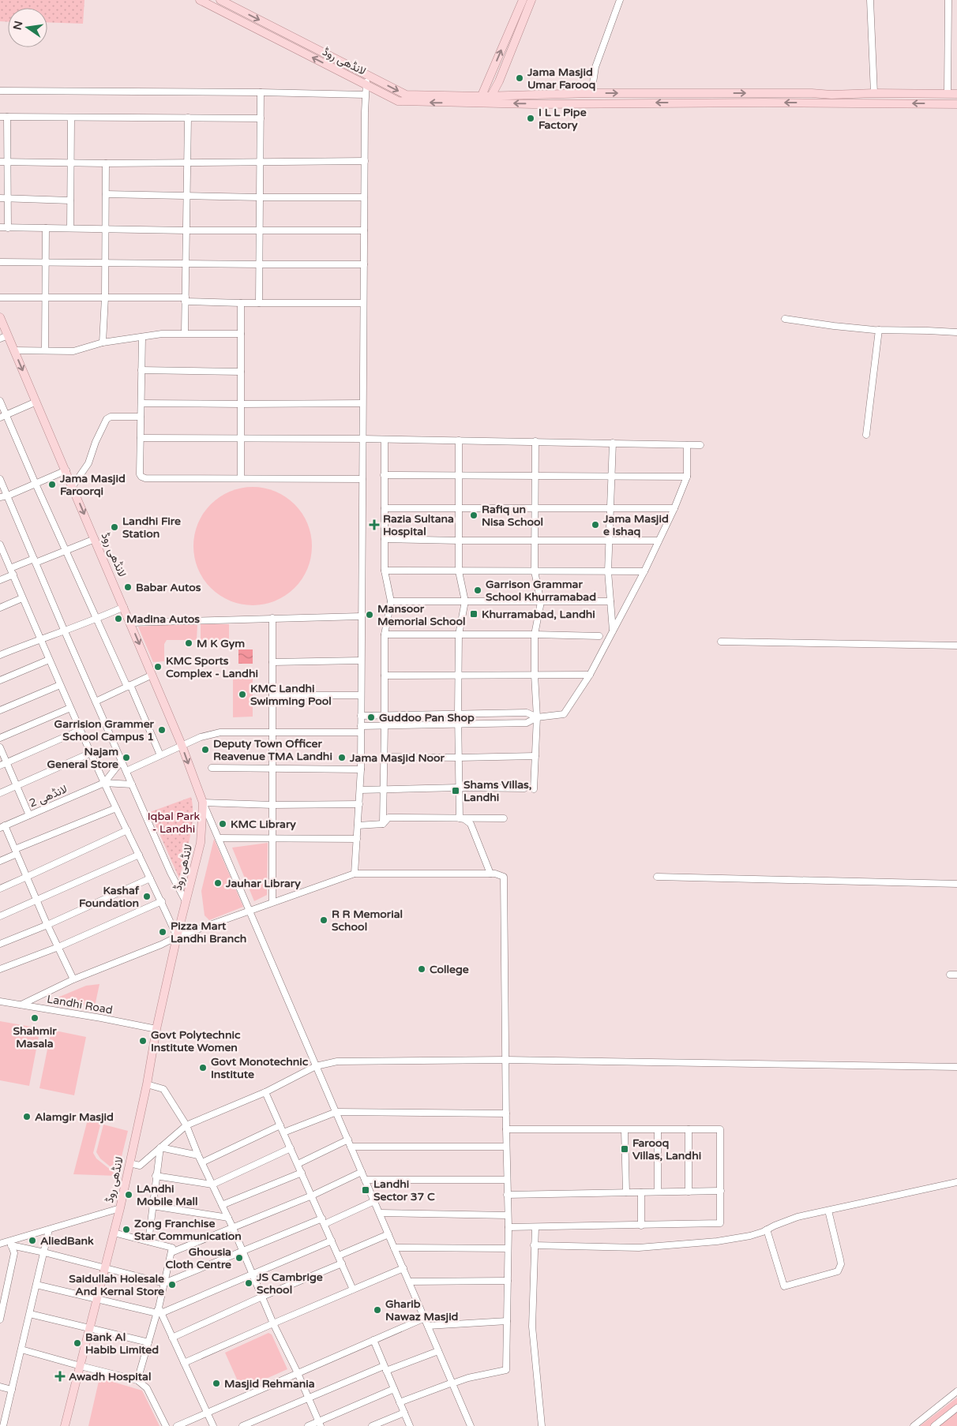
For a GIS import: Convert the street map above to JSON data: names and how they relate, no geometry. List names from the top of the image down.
{
  "streets": {
    "main road": ["لانڈھی روڈ"],
    "street": ["لانڈھی 2", "Landhi Road"]
  },
  "crossings": [
    ["لانڈھی روڈ", "Landhi Road"]
  ],
  "parks": ["Iqbal Park - Landhi"],
  "places": {
    "other": [
      "Jama Masjid Umar Farooq",
      "I L L Pipe Factory",
      "Jama Masjid Faroorqi",
      "Rafiq un Nisa School",
      "Jama Masjid e Ishaq",
      "Landhi Fire Station",
      "Babar Autos",
      "Garrison Grammar School Khurramabad",
      "Mansoor Memorial School",
      "Madina Autos",
      "M K Gym",
      "KMC Sports Complex - Landhi",
      "KMC Landhi Swimming Pool",
      "Guddoo Pan Shop",
      "Garrision Grammer School Campus 1",
      "Deputy Town Officer Reavenue TMA Landhi",
      "Najam General Store",
      "Jama Masjid Noor",
      "KMC Library",
      "Jauhar Library",
      "Kashaf Foundation",
      "R R Memorial School",
      "Pizza Mart Landhi Branch",
      "College",
      "Shahmir Masala",
      "Govt Polytechnic Institute Women",
      "Govt Monotechnic Institute",
      "Alamgir Masjid",
      "LAndhi Mobile Mall",
      "Zong Franchise Star Communication",
      "AliedBank",
      "Ghousia Cloth Centre",
      "JS Cambrige School",
      "Saidullah Holesale And Kernal Store",
      "Gharib Nawaz Masjid",
      "Bank Al Habib Limited",
      "Masjid Rehmania"
    ],
    "health": ["Razia Sultana Hospital", "Awadh Hospital"],
    "transit": [
      "Khurramabad, Landhi",
      "Shams Villas, Landhi",
      "Farooq Villas, Landhi",
      "Landhi Sector 37 C"
    ]
  },
  "north": "left"
}
